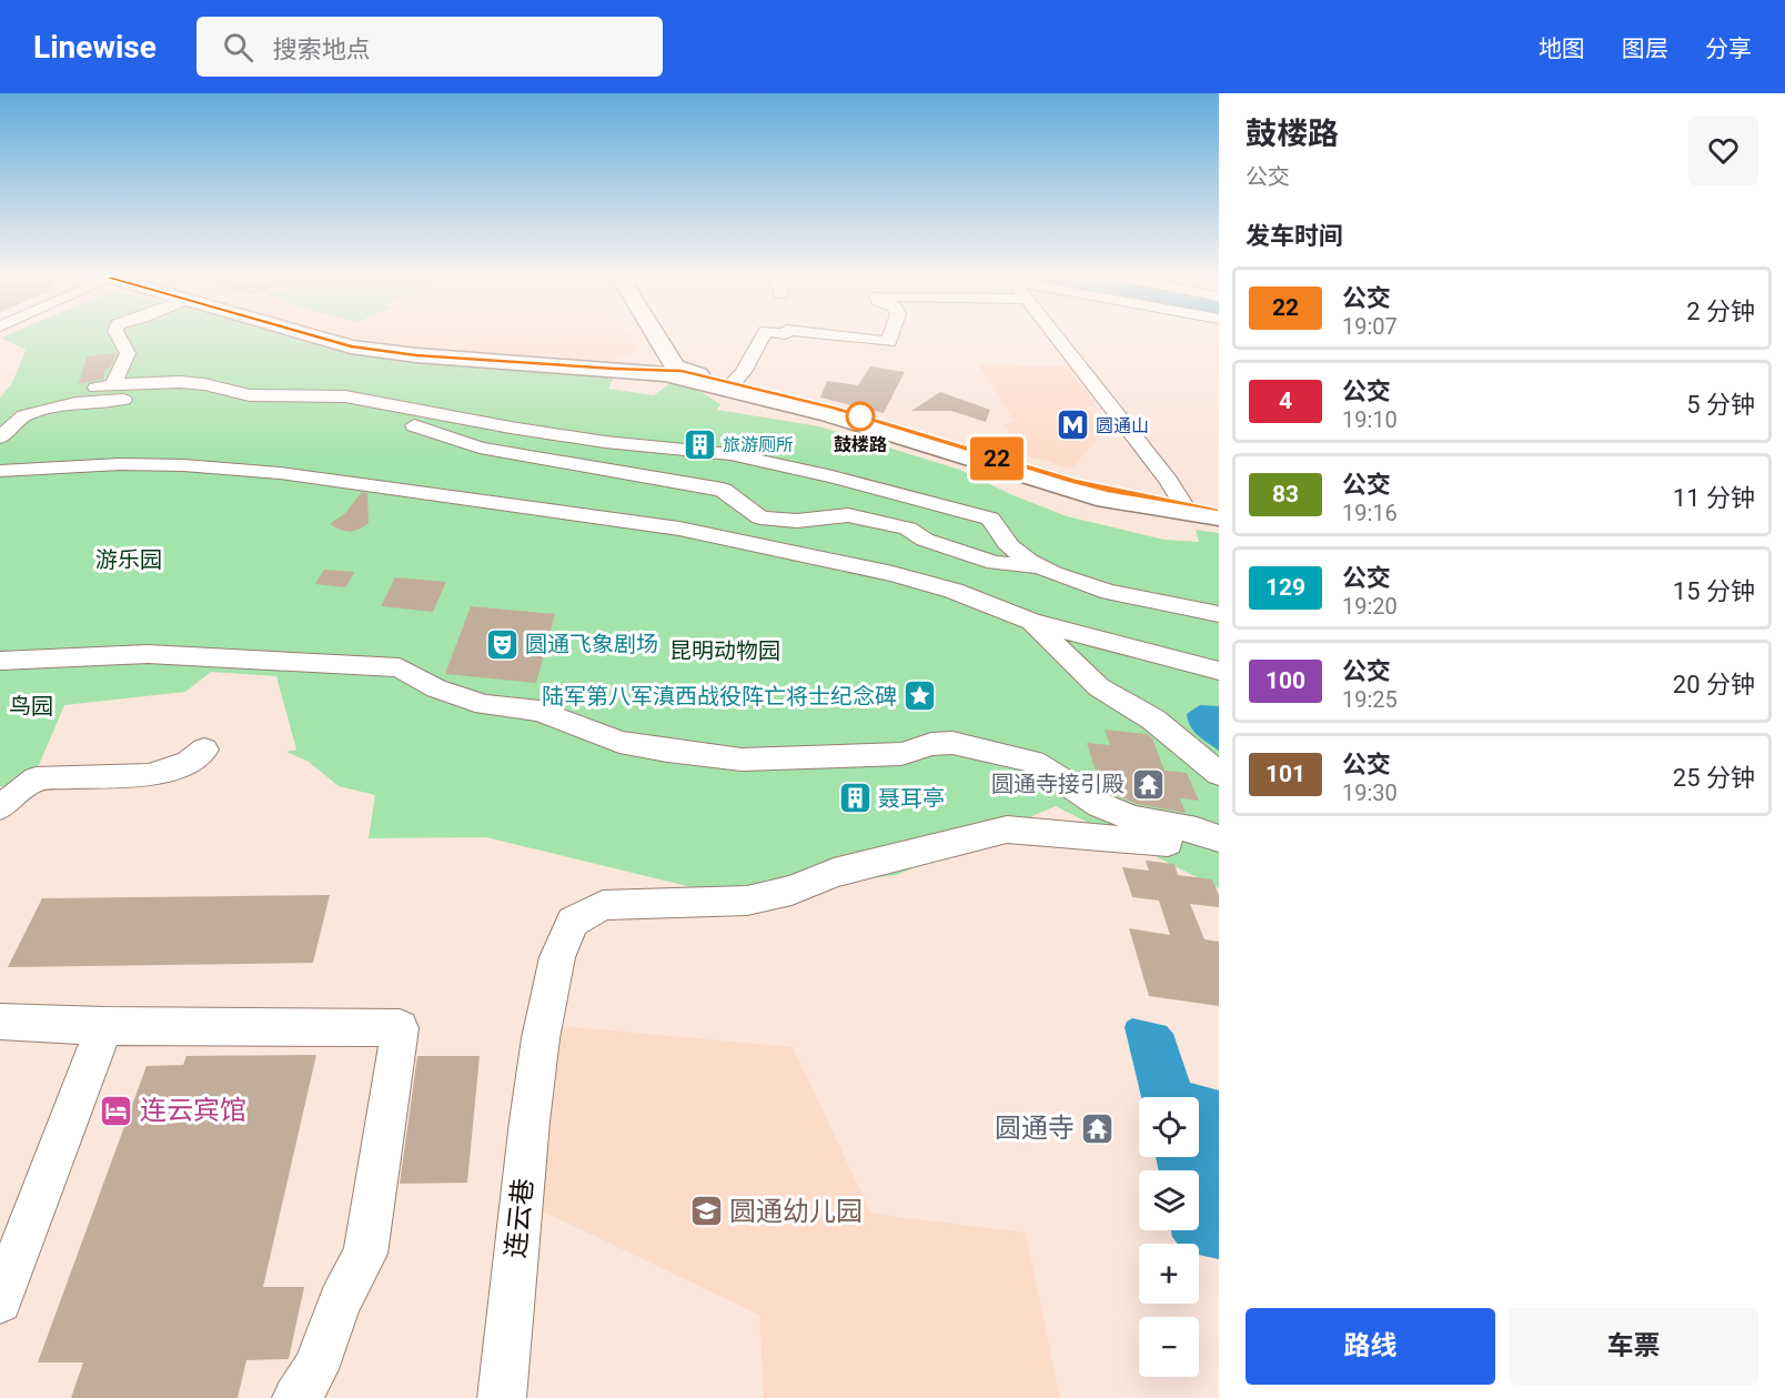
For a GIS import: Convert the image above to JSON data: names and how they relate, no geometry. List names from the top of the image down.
{
  "streets": {
    "street": ["连云巷"]
  },
  "parks": ["游乐园", "昆明动物园", "鸟园"],
  "places": {
    "other": ["鼓楼路"],
    "metro station": ["圆通山"],
    "building": ["旅游厕所", "聂耳亭"],
    "theatre": ["圆通飞象剧场"],
    "place": ["陆军第八军滇西战役阵亡将士纪念碑"],
    "temple": ["圆通寺接引殿", "圆通寺"],
    "hotel": ["连云宾馆"],
    "school or university": ["圆通幼儿园"]
  },
  "lines": ["bus line 22"],
  "page": {
    "header": "Linewise",
    "search": "搜索地点",
    "nav": ["地图", "图层", "分享"],
    "on_map": "22",
    "heading": [
      ["鼓楼路", "公交"],
      "发车时间"
    ],
    "list": [
      {
        "mark": "22",
        "name": "公交",
        "note": "19:07",
        "value": "2 分钟"
      },
      {
        "mark": "4",
        "name": "公交",
        "note": "19:10",
        "value": "5 分钟"
      },
      {
        "mark": "83",
        "name": "公交",
        "note": "19:16",
        "value": "11 分钟"
      },
      {
        "mark": "129",
        "name": "公交",
        "note": "19:20",
        "value": "15 分钟"
      },
      {
        "mark": "100",
        "name": "公交",
        "note": "19:25",
        "value": "20 分钟"
      },
      {
        "mark": "101",
        "name": "公交",
        "note": "19:30",
        "value": "25 分钟"
      }
    ],
    "map_buttons": ["+", "−"],
    "buttons": ["路线", "车票"]
  }
}
